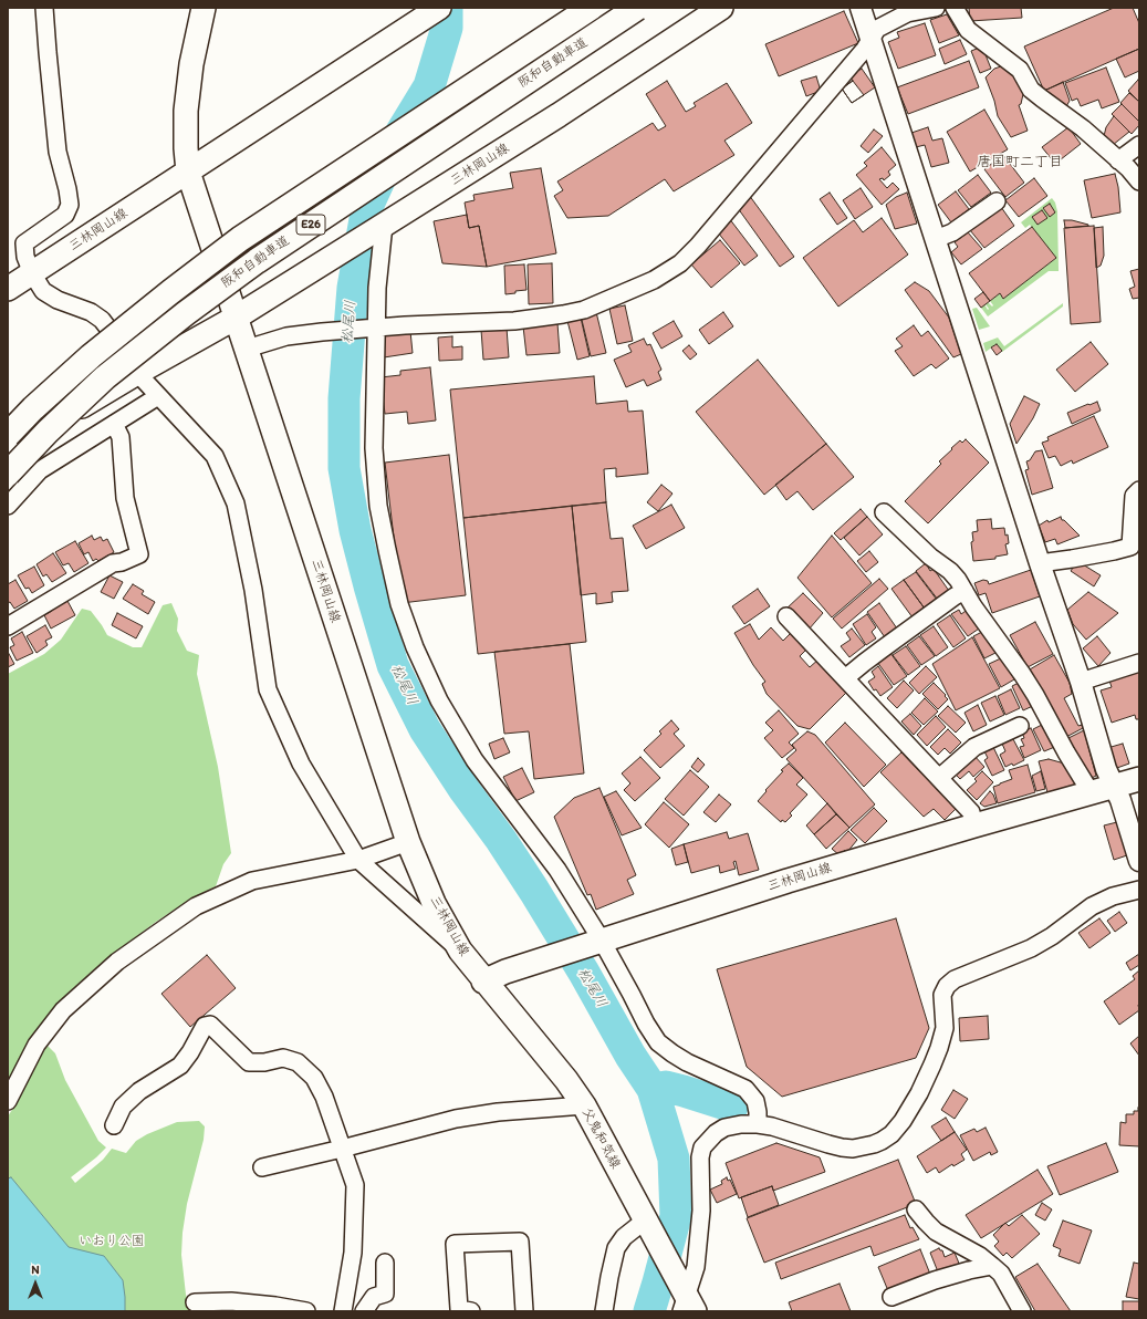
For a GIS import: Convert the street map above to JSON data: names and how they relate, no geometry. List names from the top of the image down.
{
  "streets": {
    "highway": ["阪和自動車道", "E26"],
    "main road": ["三林岡山線", "父鬼和気線"]
  },
  "crossings": [
    ["三林岡山線", "父鬼和気線"]
  ],
  "districts": ["唐国町二丁目"],
  "water": ["松尾川"],
  "parks": ["いおり公園"],
  "north": "top"
}
